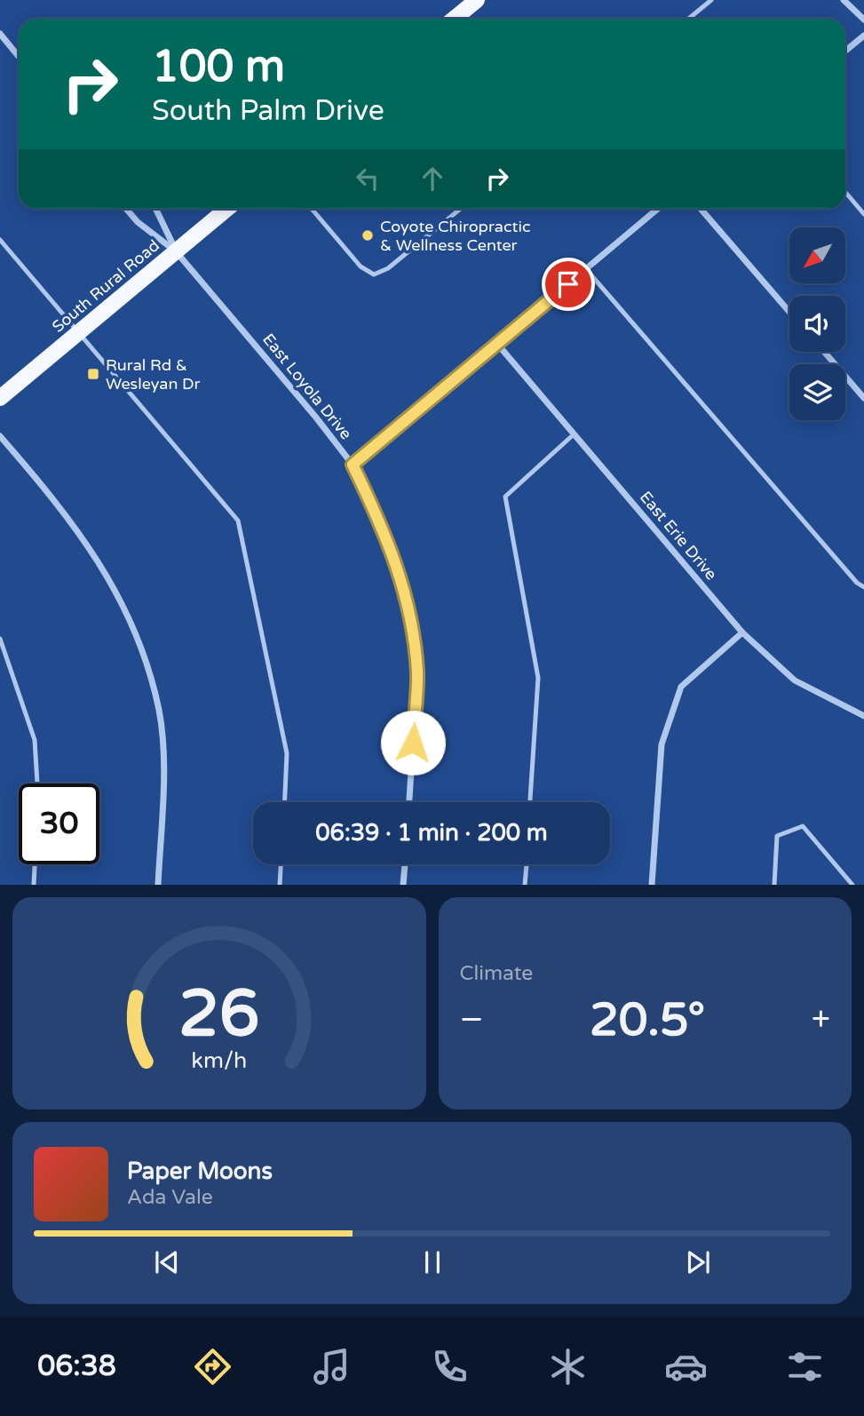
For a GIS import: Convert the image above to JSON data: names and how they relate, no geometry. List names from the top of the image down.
{
  "streets": {
    "main road": ["South Rural Road"],
    "street": ["East Loyola Drive", "East Erie Drive"]
  },
  "crossings": [
    ["South Rural Road", "East Loyola Drive"]
  ],
  "places": {
    "other": ["Coyote Chiropractic & Wellness Center"],
    "transit": ["Rural Rd & Wesleyan Dr"]
  },
  "north": "bottom left",
  "page": {
    "turn": ["100 m", "South Palm Drive"],
    "limit": "30",
    "trip": "06:39 · 1 min · 200 m",
    "tile": "Climate",
    "heat": ["−", "20.5°", "+"],
    "song": ["Paper Moons", "Ada Vale"],
    "tabs": "06:38",
    "gauge": ["26", "km/h"]
  }
}
